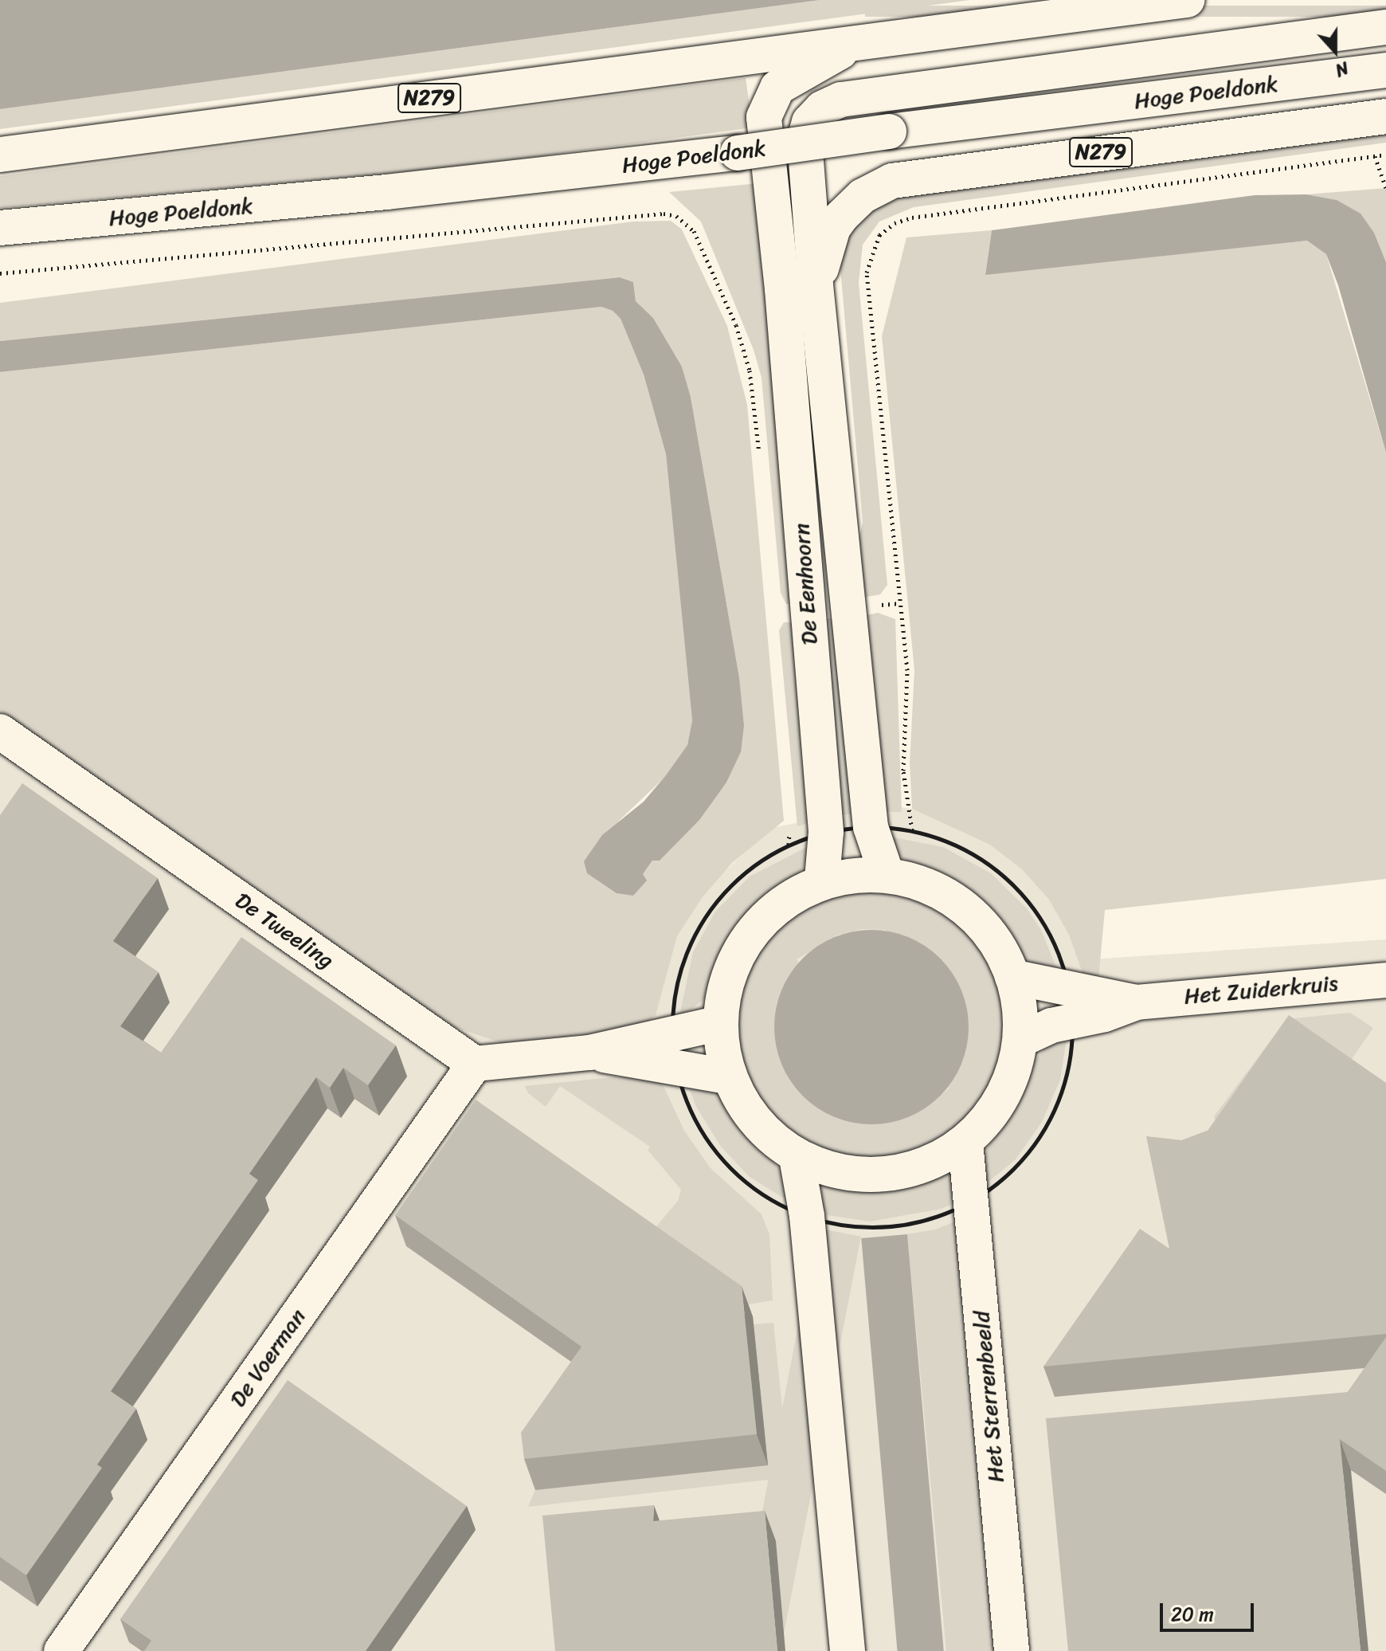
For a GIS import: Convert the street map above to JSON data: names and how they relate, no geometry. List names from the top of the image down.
{
  "streets": {
    "main road": [
      "Hoge Poeldonk",
      "N279",
      "De Eenhoorn",
      "De Tweeling",
      "Het Zuiderkruis",
      "De Voerman",
      "Het Sterrenbeeld"
    ]
  },
  "crossings": [
    ["N279", "De Eenhoorn"],
    ["De Tweeling", "De Voerman"]
  ],
  "scale_bar": "20 m",
  "north": "bottom"
}
